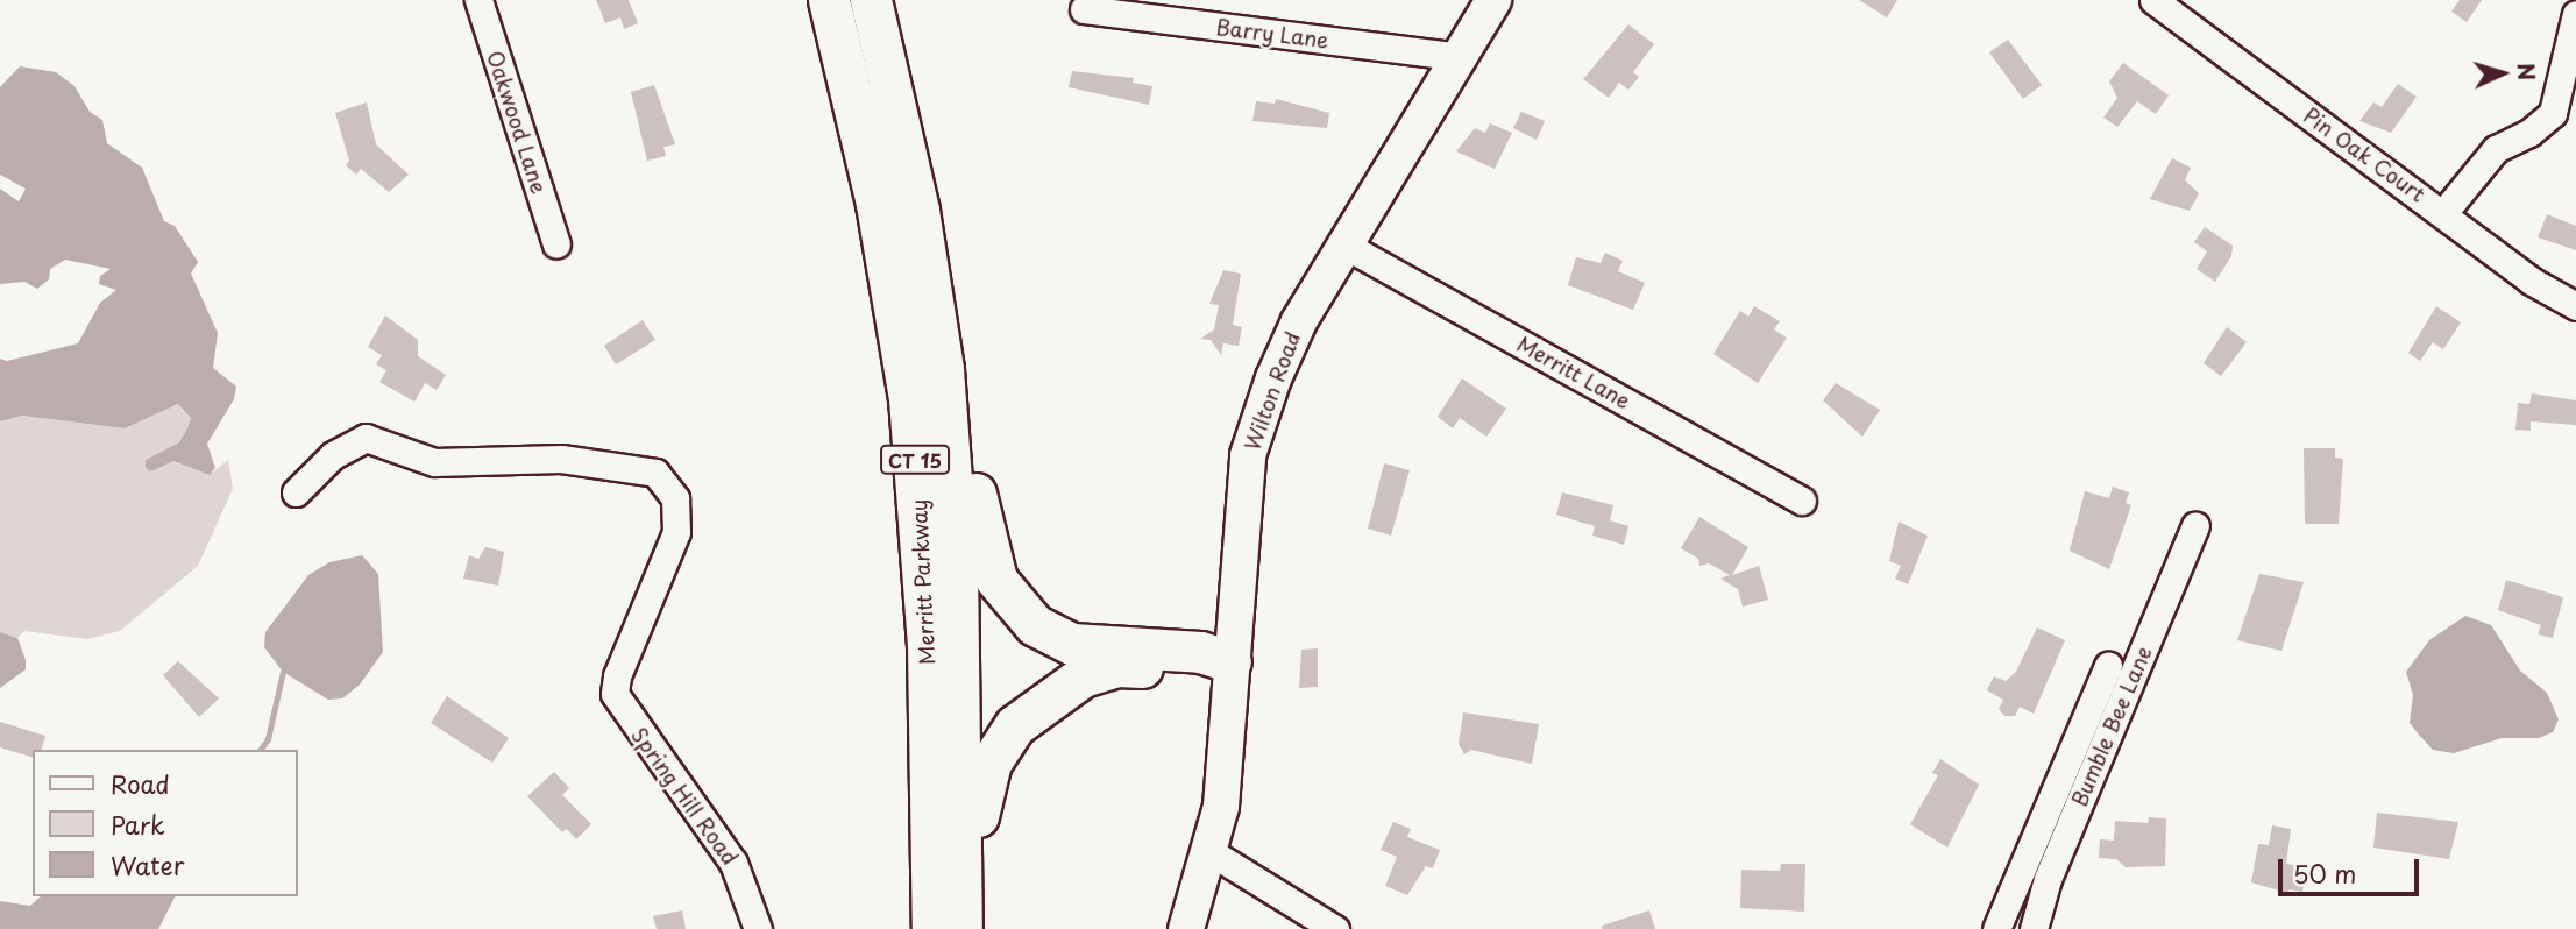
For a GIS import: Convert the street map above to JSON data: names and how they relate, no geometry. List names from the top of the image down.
{
  "streets": {
    "highway": ["CT 15", "Merritt Parkway"],
    "main road": ["Wilton Road"],
    "street": [
      "Barry Lane",
      "Oakwood Lane",
      "Pin Oak Court",
      "Merritt Lane",
      "Bumble Bee Lane",
      "Spring Hill Road"
    ]
  },
  "crossings": [
    ["Barry Lane", "Wilton Road"],
    ["Merritt Lane", "Wilton Road"]
  ],
  "legend": ["Road", "Park", "Water"],
  "scale_bar": "50 m",
  "north": "right"
}
